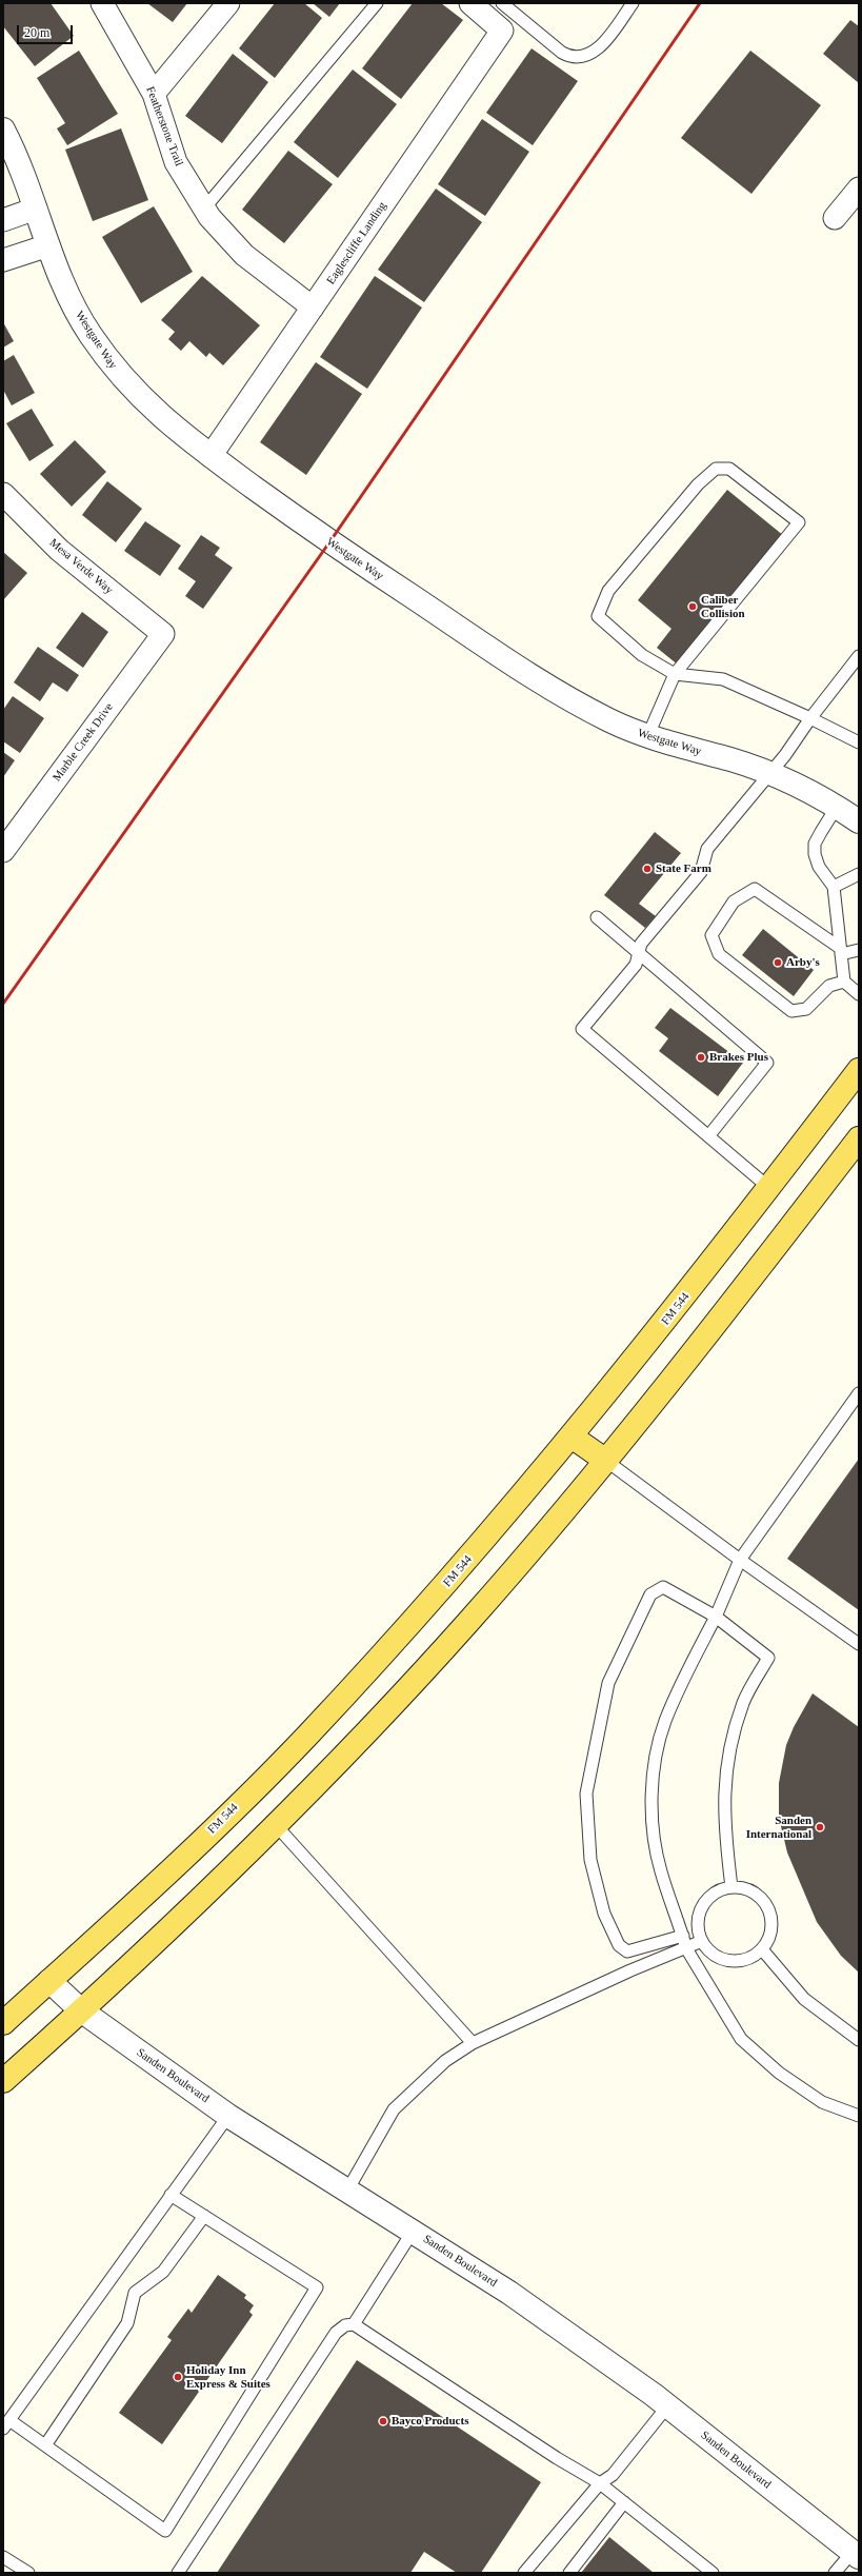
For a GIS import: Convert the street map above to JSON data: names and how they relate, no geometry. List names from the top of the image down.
{
  "streets": {
    "main road": ["FM 544"],
    "street": [
      "Featherstone Trail",
      "Eaglescliffe Landing",
      "Westgate Way",
      "Mesa Verde Way",
      "Marble Creek Drive",
      "Sanden Boulevard"
    ]
  },
  "crossings": [
    ["Featherstone Trail", "Eaglescliffe Landing"],
    ["Eaglescliffe Landing", "Westgate Way"],
    ["Mesa Verde Way", "Marble Creek Drive"],
    ["FM 544", "Sanden Boulevard"]
  ],
  "places": [
    "Caliber Collision",
    "State Farm",
    "Arby's",
    "Brakes Plus",
    "Sanden International",
    "Holiday Inn Express & Suites",
    "Bayco Products"
  ],
  "scale_bar": "20 m"
}
